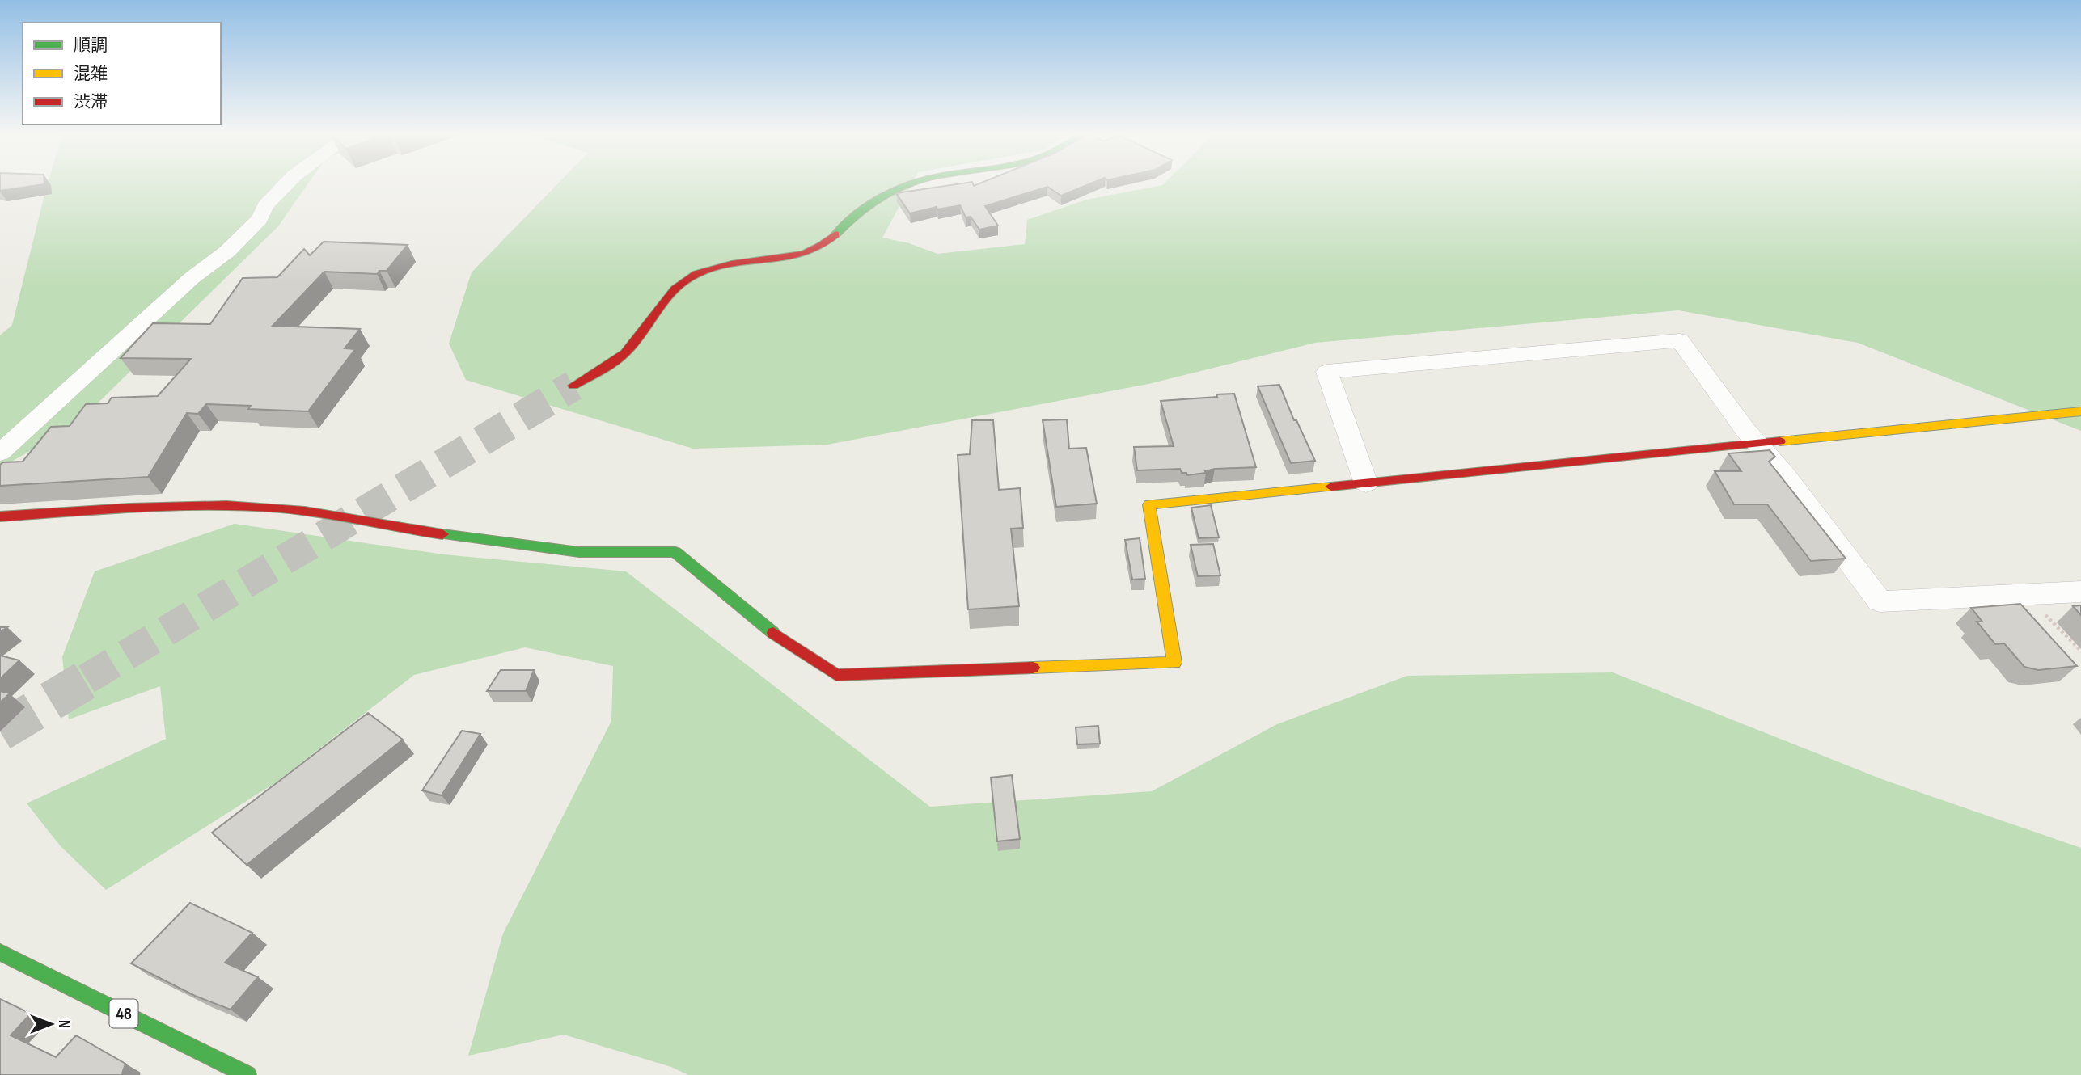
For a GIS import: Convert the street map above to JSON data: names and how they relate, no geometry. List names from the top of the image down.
{
  "streets": {
    "street": ["48"]
  },
  "legend": ["順調", "混雑", "渋滞"],
  "north": "right"
}
